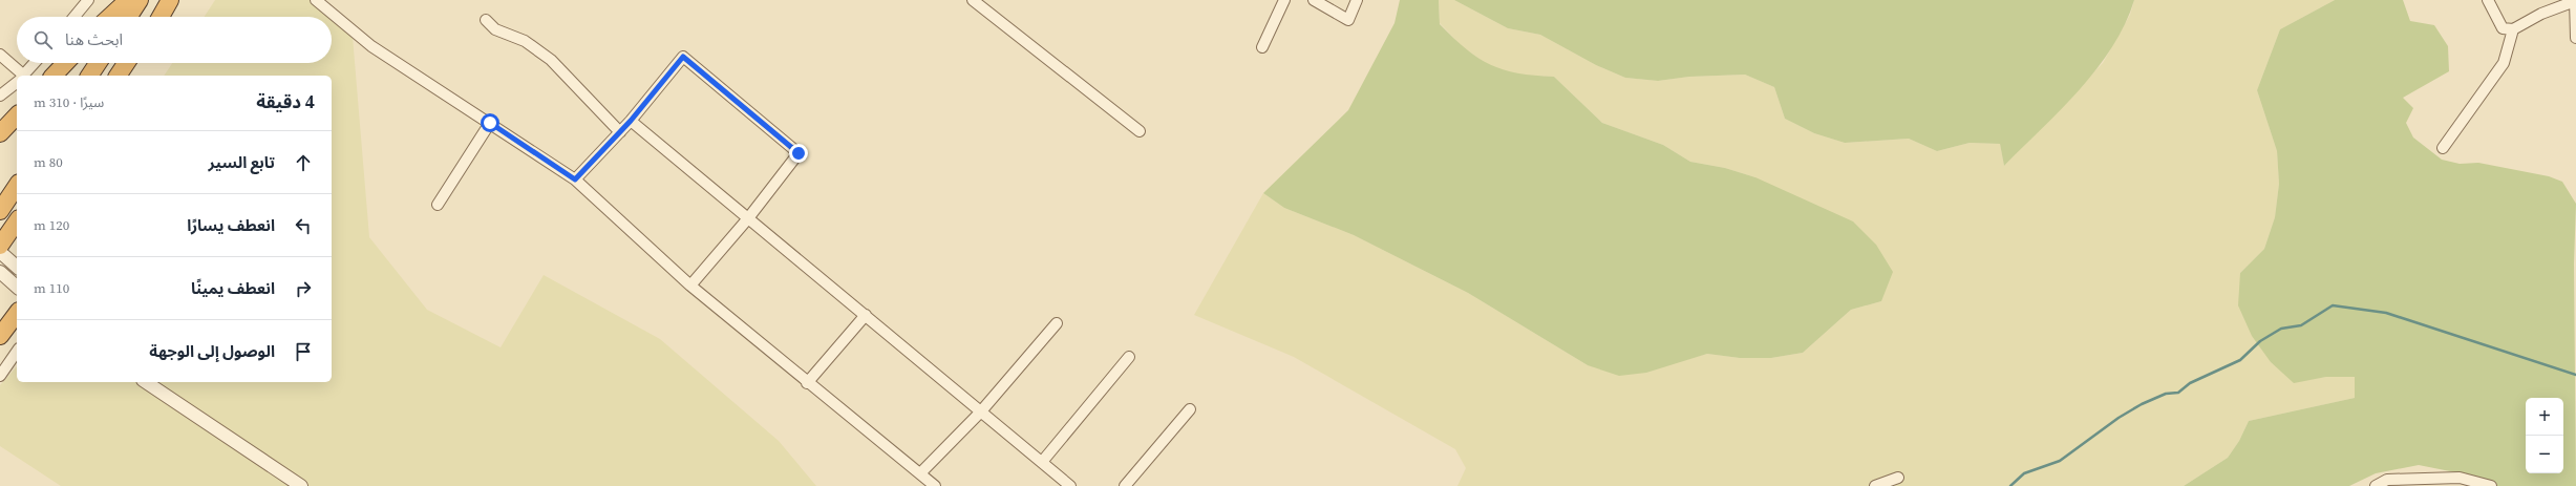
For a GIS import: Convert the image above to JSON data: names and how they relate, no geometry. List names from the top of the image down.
{
  "page": {
    "search": "ابحث هنا",
    "heading": ["4 دقيقة", "سيرًا · 310 m"],
    "list": [
      ["تابع السير", "80 m"],
      ["انعطف يسارًا", "120 m"],
      ["انعطف يمينًا", "110 m"],
      "الوصول إلى الوجهة"
    ],
    "map_buttons": ["+", "−"]
  }
}
